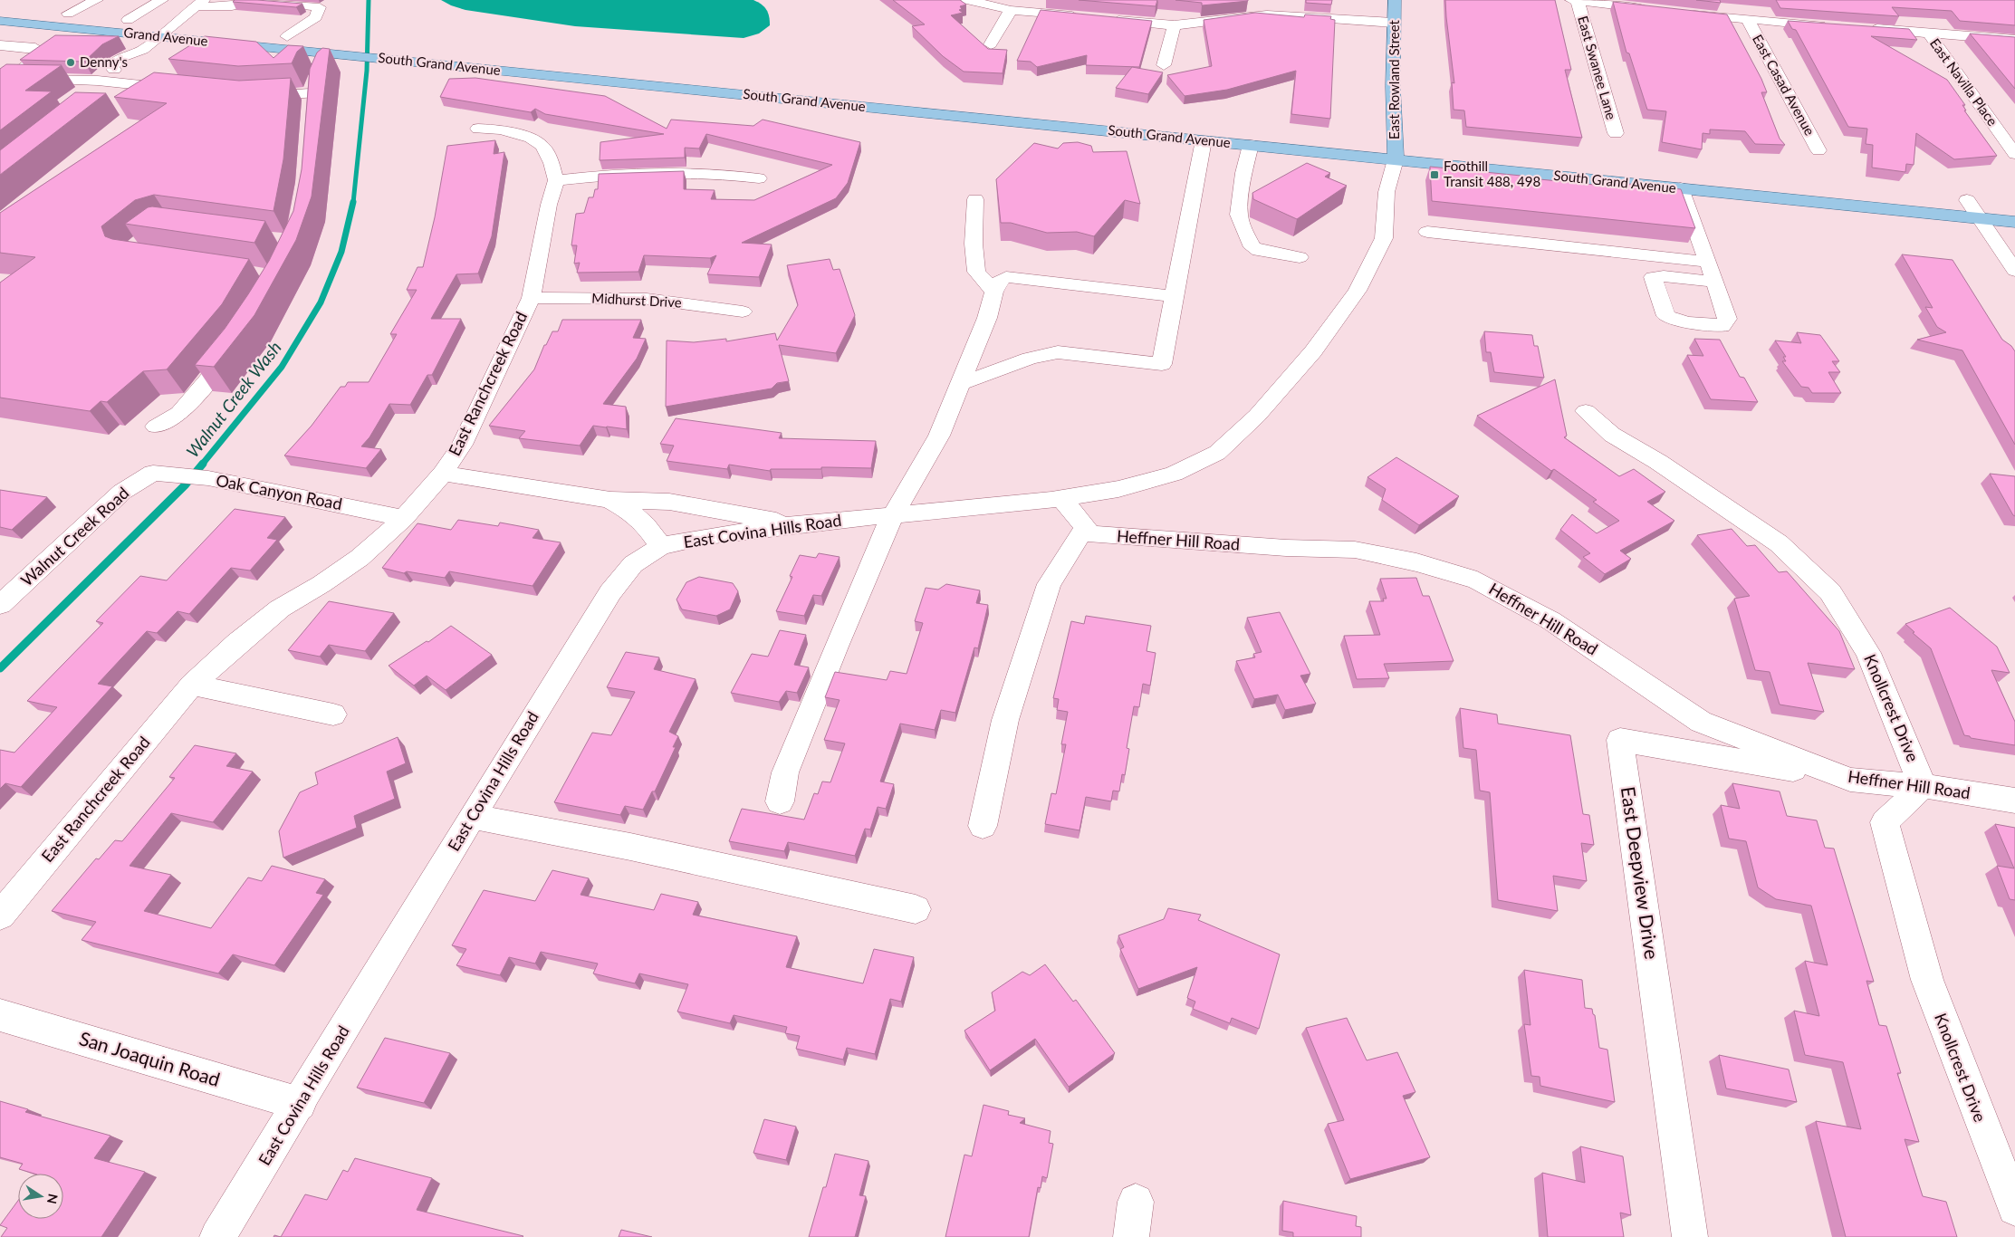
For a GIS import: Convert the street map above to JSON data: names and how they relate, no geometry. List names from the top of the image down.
{
  "streets": {
    "main road": ["Grand Avenue", "South Grand Avenue", "East Rowland Street"],
    "street": [
      "East Swanee Lane",
      "East Navilla Place",
      "East Casad Avenue",
      "Midhurst Drive",
      "East Ranchcreek Road",
      "Oak Canyon Road",
      "East Covina Hills Road",
      "Walnut Creek Road",
      "Heffner Hill Road",
      "Knollcrest Drive",
      "East Deepview Drive",
      "San Joaquin Road"
    ]
  },
  "crossings": [
    ["Grand Avenue", "South Grand Avenue"],
    ["South Grand Avenue", "East Rowland Street"],
    ["South Grand Avenue", "East Covina Hills Road"],
    ["East Rowland Street", "East Covina Hills Road"],
    ["Midhurst Drive", "East Ranchcreek Road"],
    ["East Ranchcreek Road", "Oak Canyon Road"],
    ["Oak Canyon Road", "Walnut Creek Road"],
    ["East Covina Hills Road", "San Joaquin Road"],
    ["Heffner Hill Road", "Knollcrest Drive"],
    ["Heffner Hill Road", "East Deepview Drive"]
  ],
  "water": ["Walnut Creek Wash"],
  "places": {
    "other": ["Denny's"],
    "transit": ["Foothill Transit 488, 498"]
  },
  "north": "right"
}
